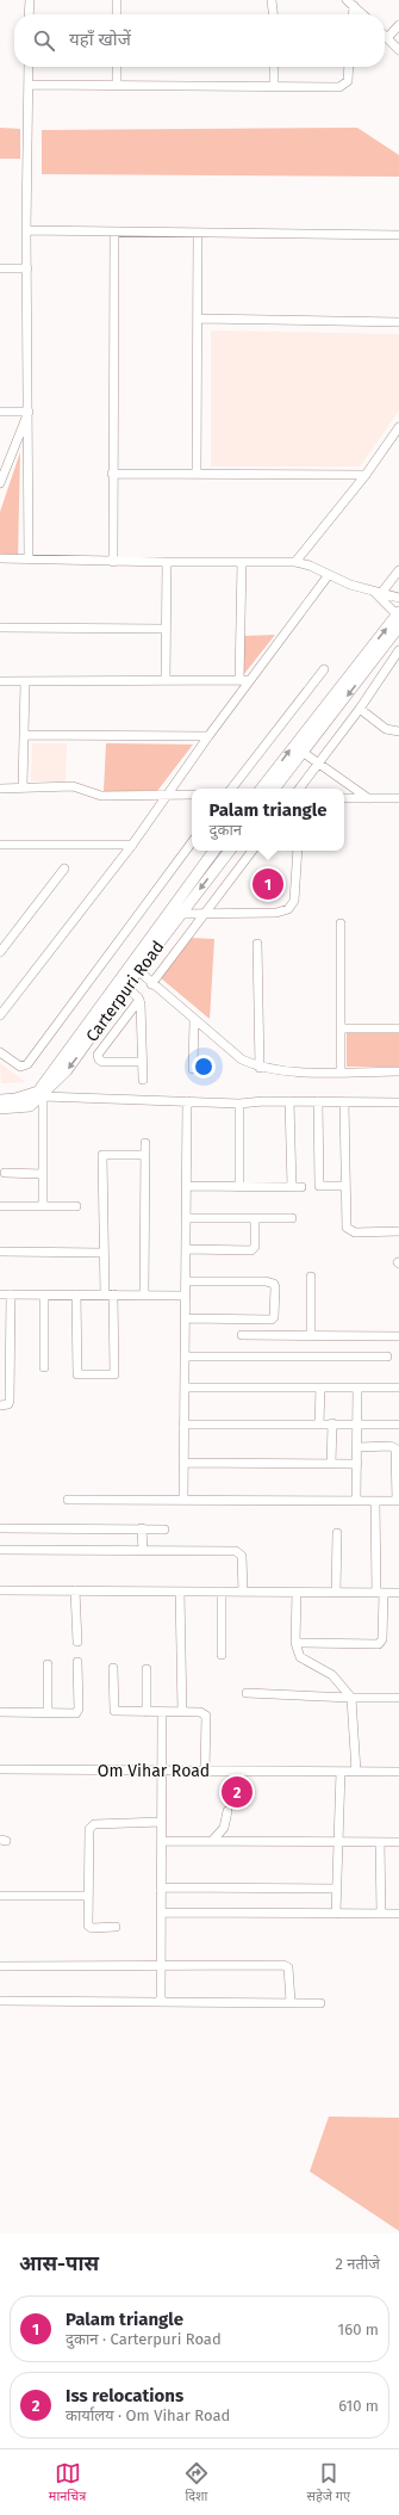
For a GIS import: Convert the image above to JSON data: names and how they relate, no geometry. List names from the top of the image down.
{
  "streets": {
    "main road": ["Carterpuri Road"],
    "street": ["Om Vihar Road"]
  },
  "page": {
    "search": "यहाँ खोजें",
    "popup": ["Palam triangle", "दुकान"],
    "pins": ["1", "2"],
    "heading": ["आस-पास", "2 नतीजे"],
    "list": [
      {
        "mark": "1",
        "name": "Palam triangle",
        "note": "दुकान · Carterpuri Road",
        "value": "160 m"
      },
      {
        "mark": "2",
        "name": "Iss relocations",
        "note": "कार्यालय · Om Vihar Road",
        "value": "610 m"
      }
    ],
    "nav": ["मानचित्र", "दिशा", "सहेजे गए"]
  }
}
